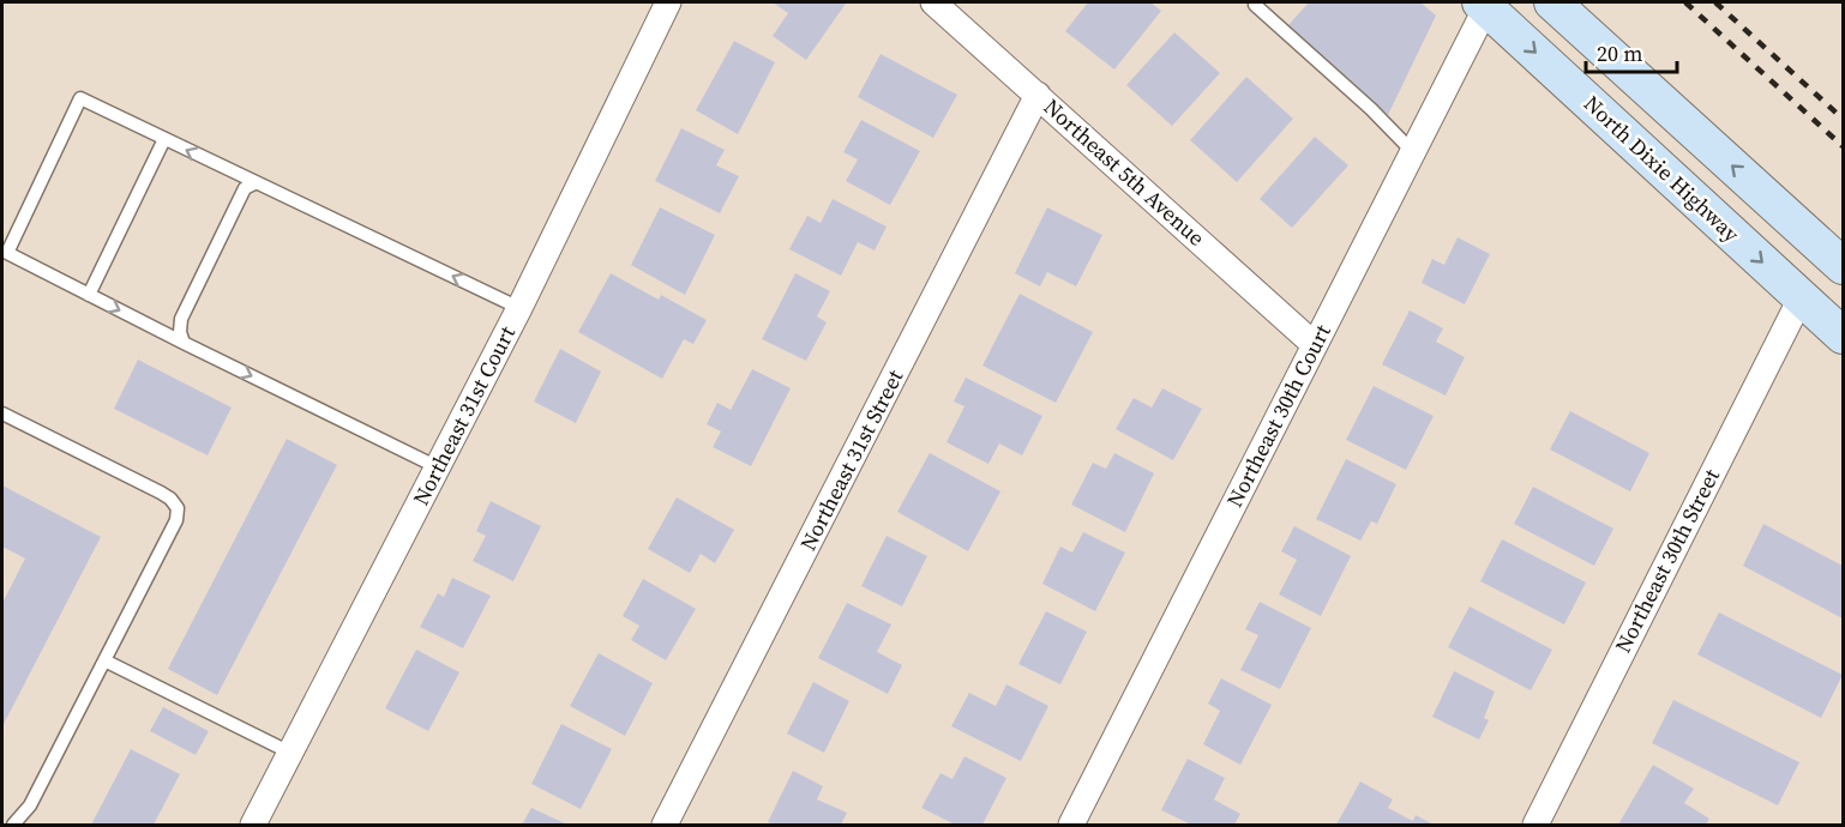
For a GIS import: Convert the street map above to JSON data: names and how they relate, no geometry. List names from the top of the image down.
{
  "streets": {
    "main road": ["North Dixie Highway"],
    "street": [
      "Northeast 5th Avenue",
      "Northeast 31st Court",
      "Northeast 30th Court",
      "Northeast 31st Street",
      "Northeast 30th Street"
    ]
  },
  "crossings": [
    ["North Dixie Highway", "Northeast 30th Court"],
    ["North Dixie Highway", "Northeast 30th Street"],
    ["Northeast 5th Avenue", "Northeast 30th Court"],
    ["Northeast 5th Avenue", "Northeast 31st Street"]
  ],
  "scale_bar": "20 m"
}
